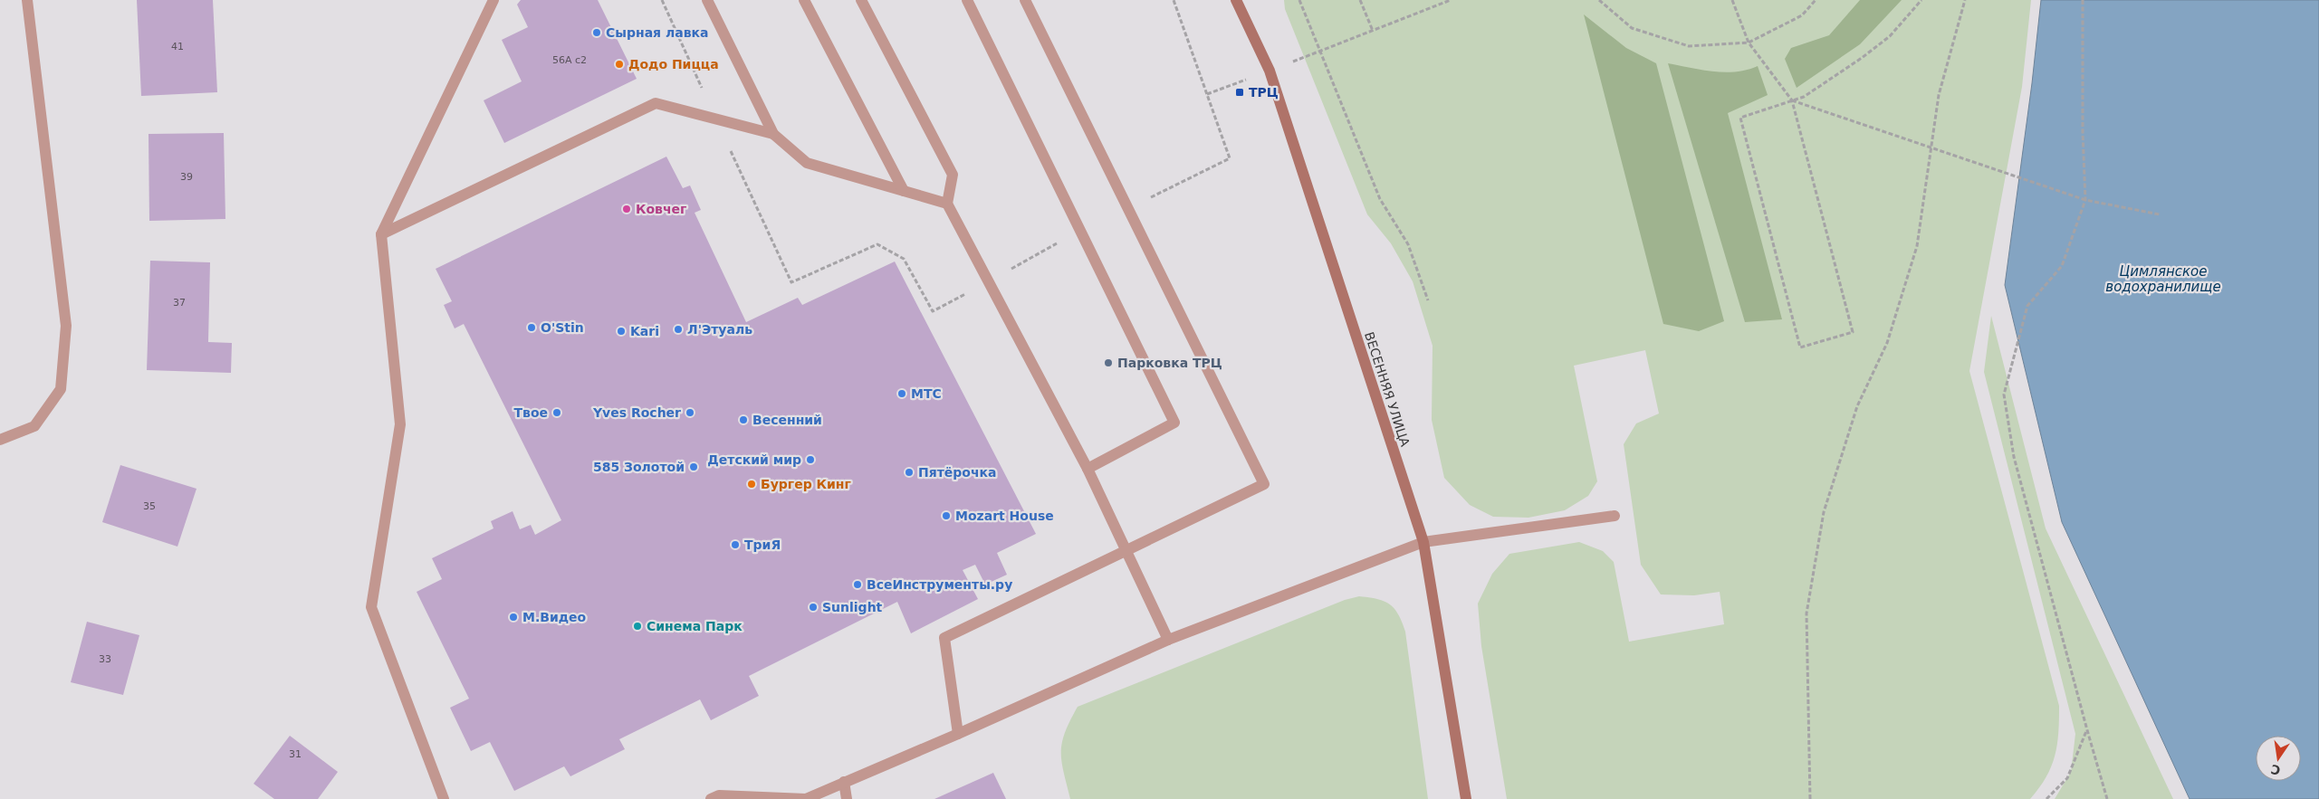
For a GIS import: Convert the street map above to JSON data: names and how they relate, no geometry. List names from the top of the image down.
{
  "streets": {
    "street": ["ВЕСЕННЯЯ УЛИЦА"]
  },
  "water": ["Цимлянское водохранилище"],
  "places": {
    "other": [
      "Сырная лавка",
      "Додо Пицца",
      "Ковчег",
      "O'Stin",
      "Л'Этуаль",
      "Kari",
      "Парковка ТРЦ",
      "МТС",
      "Твое",
      "Yves Rocher",
      "Весенний",
      "Детский мир",
      "585 Золотой",
      "Пятёрочка",
      "Бургер Кинг",
      "Mozart House",
      "ТриЯ",
      "ВсеИнструменты.ру",
      "Sunlight",
      "М.Видео",
      "Синема Парк"
    ],
    "transit": ["ТРЦ"]
  },
  "house_numbers": [
    "41",
    "56А с2",
    "39",
    "37",
    "35",
    "33",
    "31"
  ],
  "north": "bottom"
}
